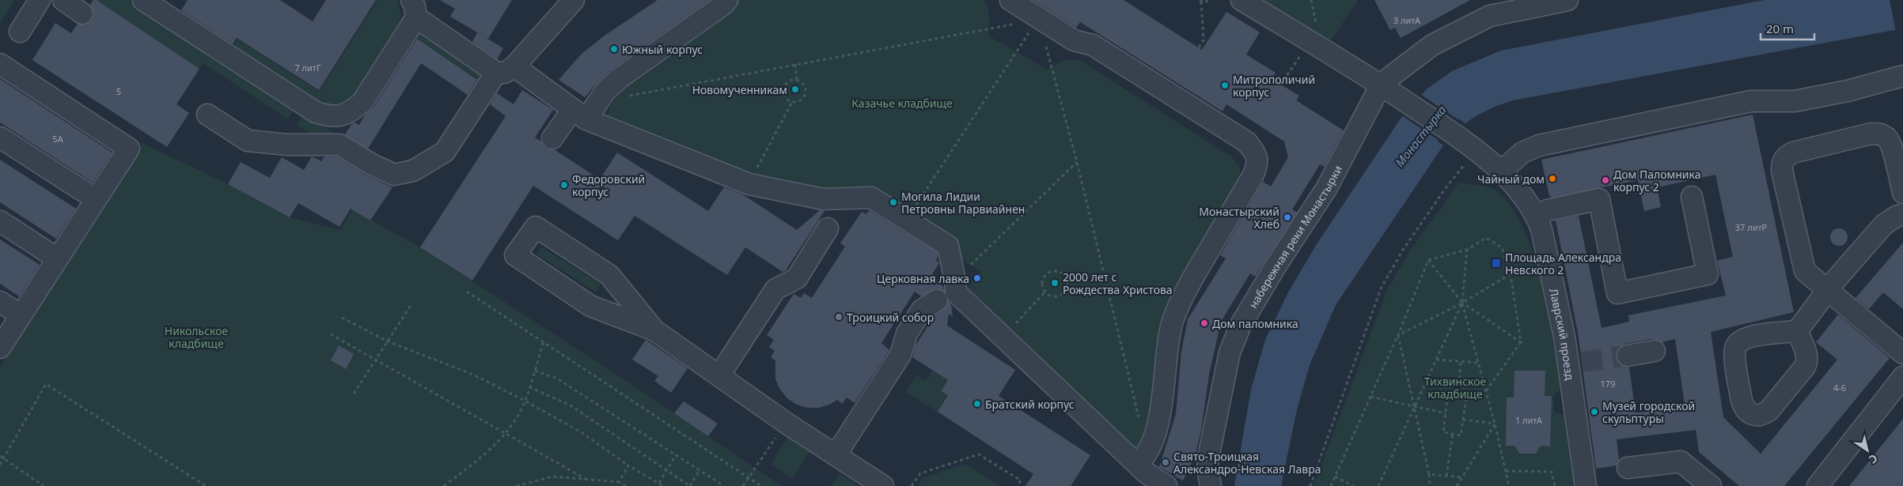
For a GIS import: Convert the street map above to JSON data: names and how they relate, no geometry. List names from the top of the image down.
{
  "streets": {
    "street": ["набережная реки Монастырки", "Лаврский проезд"]
  },
  "crossings": [
    ["набережная реки Монастырки", "Лаврский проезд"]
  ],
  "water": ["Монастырка"],
  "parks": ["Казачье кладбище", "Никольское кладбище", "Тихвинское кладбище"],
  "places": {
    "other": [
      "Южный корпус",
      "Митрополичий корпус",
      "Новомученникам",
      "Чайный дом",
      "Дом Паломника корпус 2",
      "Федоровский корпус",
      "Могила Лидии Петровны Парвиайнен",
      "Монастырский Хлеб",
      "Церковная лавка",
      "2000 лет с Рождества Христова",
      "Троицкий собор",
      "Дом паломника",
      "Братский корпус",
      "Музей городской скульптуры",
      "Свято-Троицкая Александро-Невская Лавра"
    ],
    "transit": ["Площадь Александра Невского 2"]
  },
  "house_numbers": [
    "3 литА",
    "7 литГ",
    "5",
    "5А",
    "37 литР",
    "179",
    "4-6",
    "1 литА"
  ],
  "scale_bar": "20 m",
  "north": "bottom right"
}
